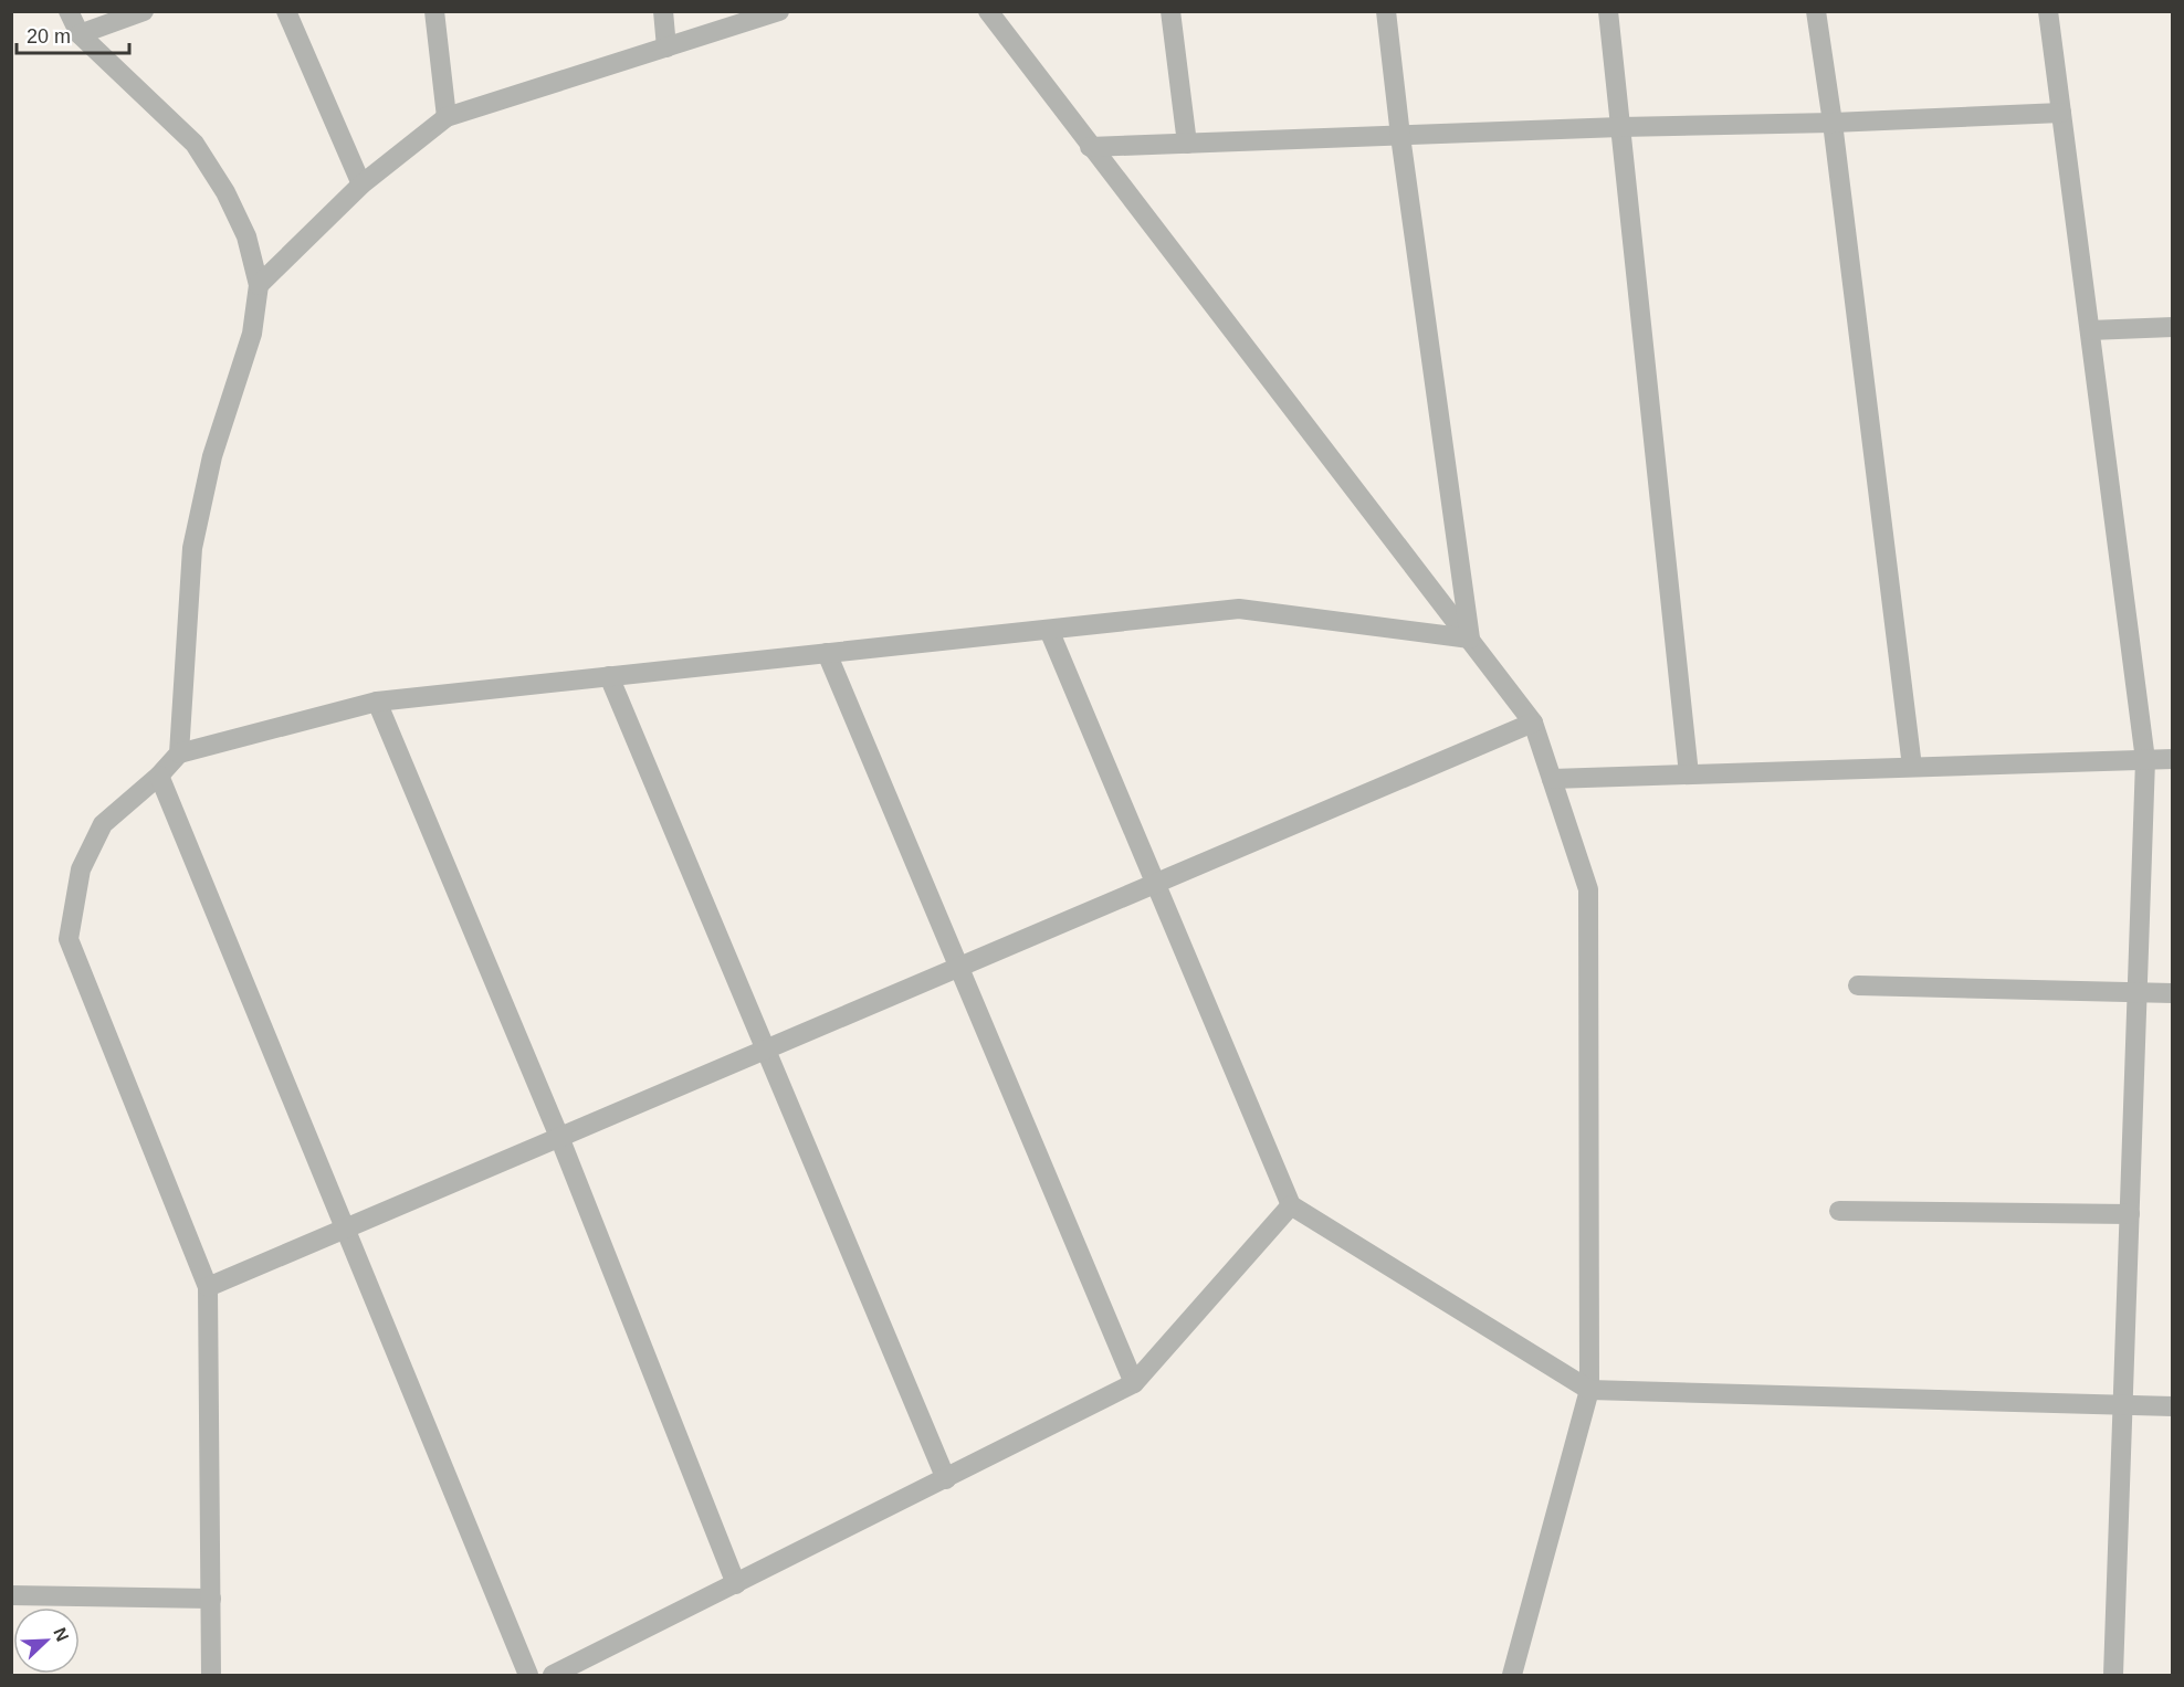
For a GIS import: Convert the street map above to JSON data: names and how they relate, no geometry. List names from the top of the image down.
{
  "scale_bar": "20 m",
  "north": "top right"
}
